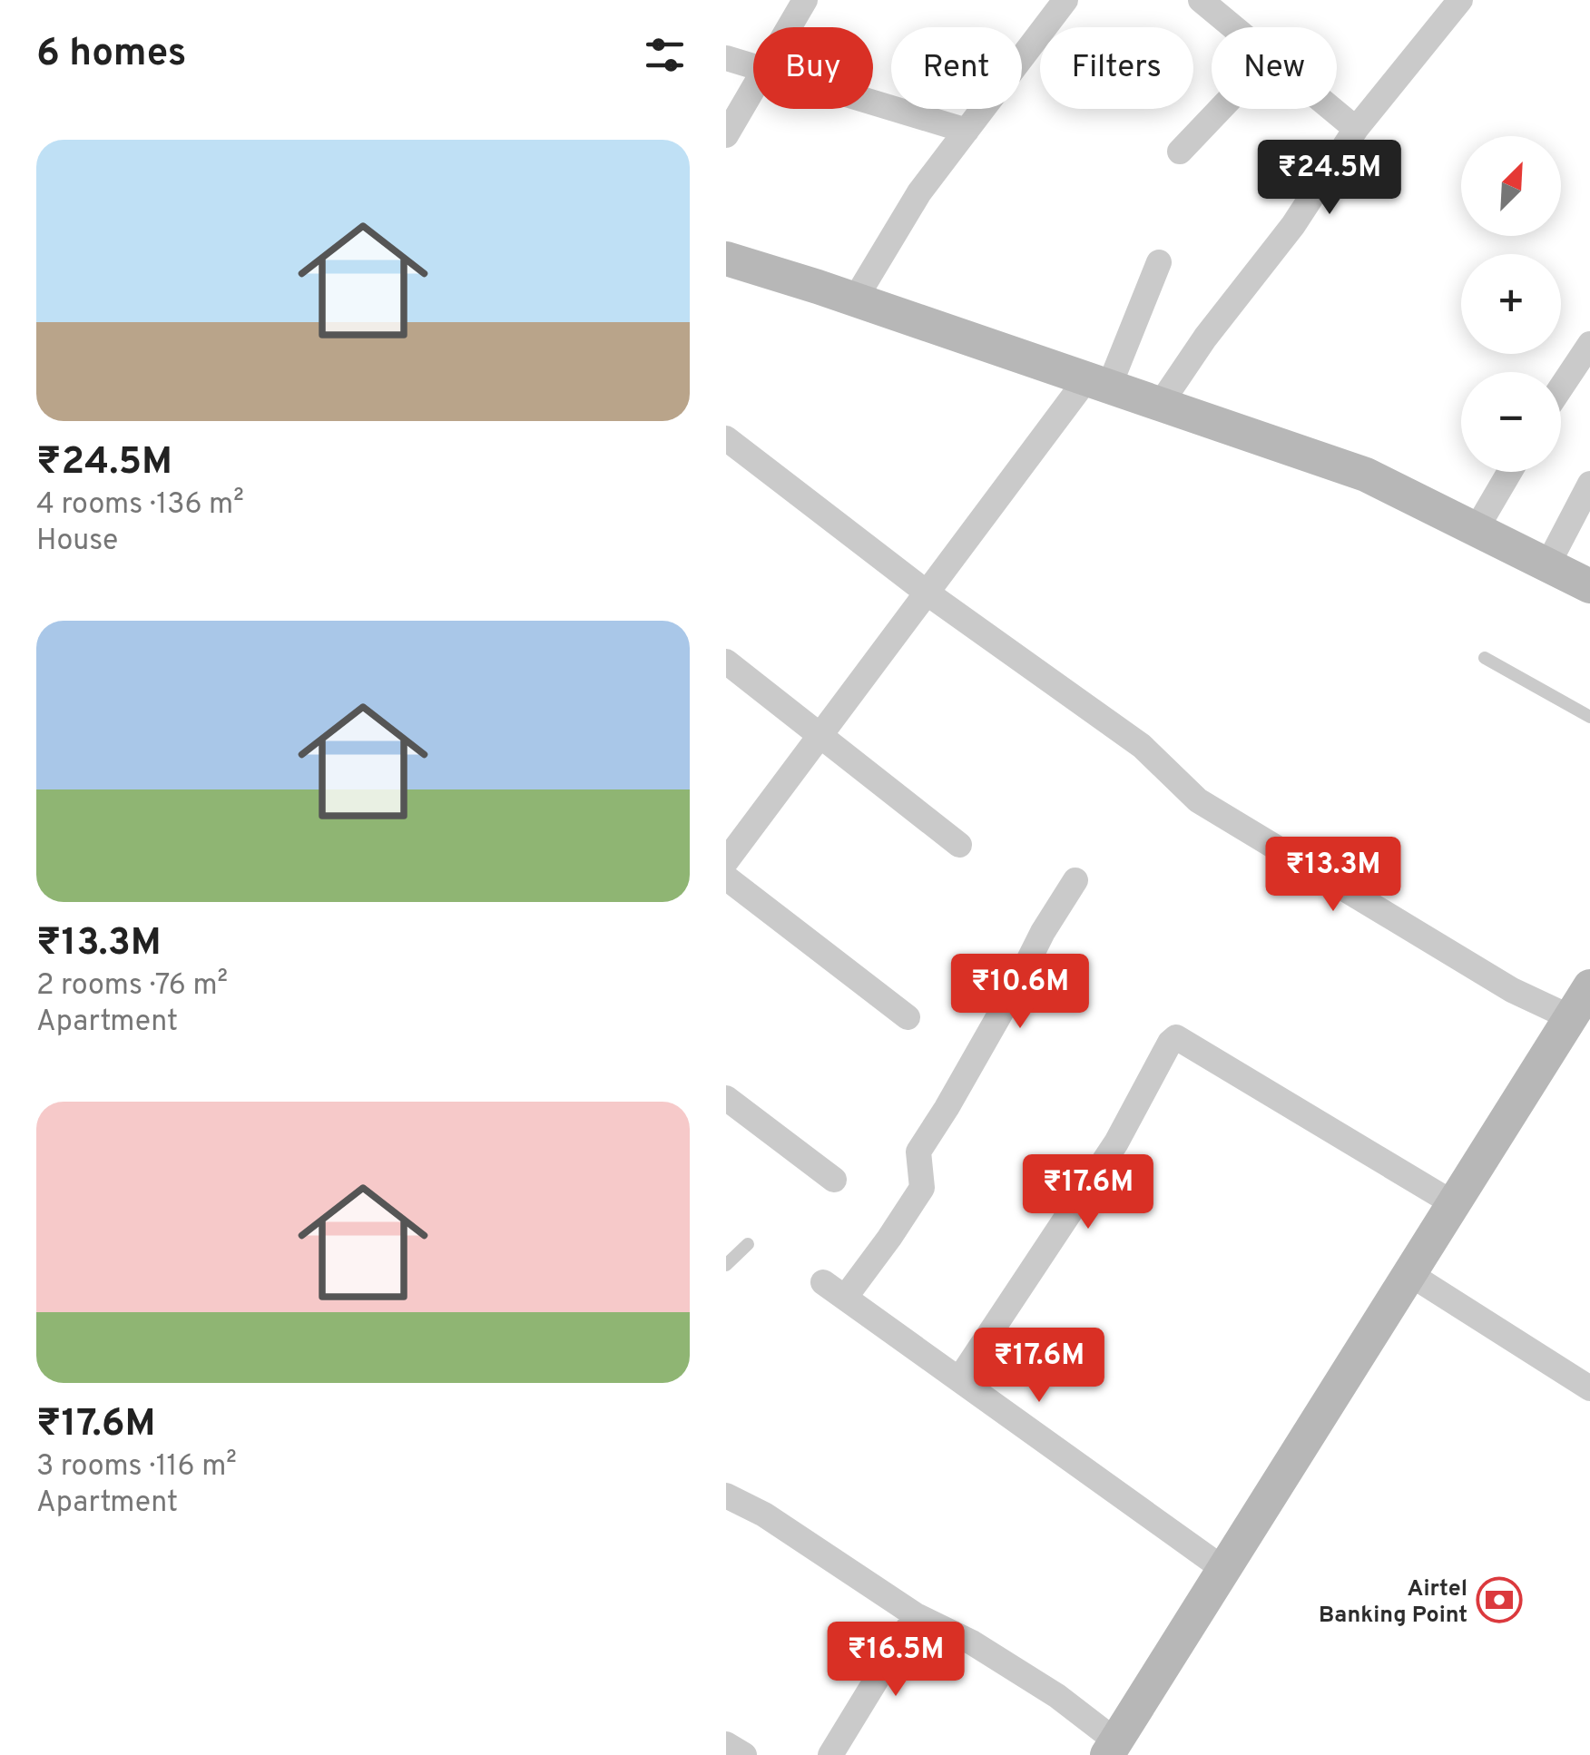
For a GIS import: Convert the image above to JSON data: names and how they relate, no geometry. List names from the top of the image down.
{
  "places": {
    "bank": ["Airtel Banking Point"]
  },
  "north": "top right",
  "page": {
    "heading": "6 homes",
    "chip": [
      "Buy",
      "Rent",
      "Filters",
      "New"
    ],
    "list": [
      {
        "name": "₹24.5M",
        "note": "4 rooms · 136 m² · House"
      },
      {
        "name": "₹13.3M",
        "note": "2 rooms · 76 m² · Apartment"
      },
      {
        "name": "₹17.6M",
        "note": "3 rooms · 116 m² · Apartment"
      }
    ],
    "map_buttons": ["+", "−"],
    "price": [
      "₹24.5M",
      "₹13.3M",
      "₹10.6M",
      "₹17.6M",
      "₹17.6M",
      "₹16.5M"
    ]
  }
}
